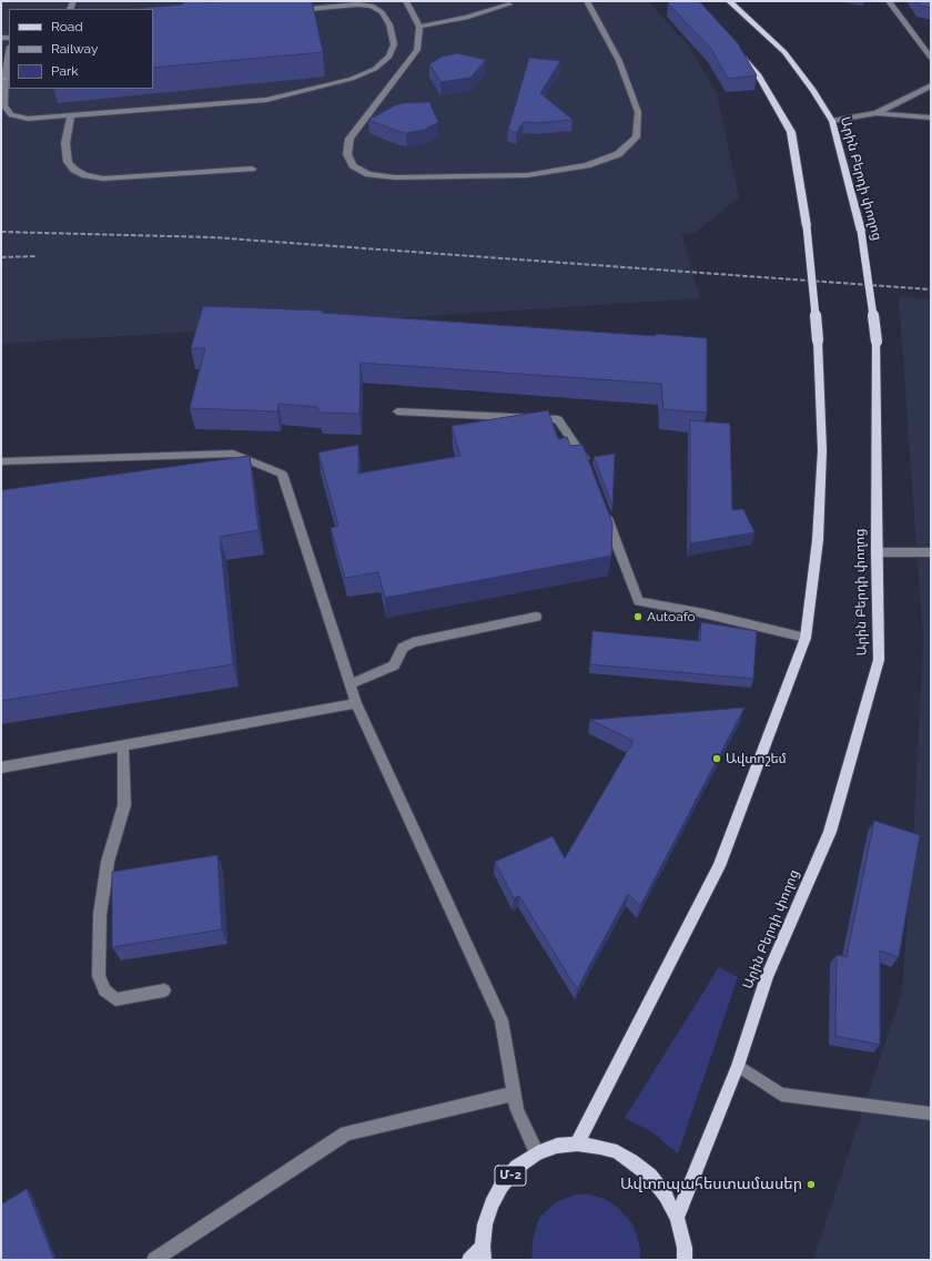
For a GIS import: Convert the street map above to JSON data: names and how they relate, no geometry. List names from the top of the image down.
{
  "streets": {
    "main road": ["Արին Բերդի փողոց", "Մ-2"]
  },
  "crossings": [
    ["Արին Բերդի փողոց", "Մ-2"]
  ],
  "places": ["Autoafo", "Ավտոշեմ", "Ավտոպահեստամասեր"],
  "legend": ["Road", "Railway", "Park"]
}
